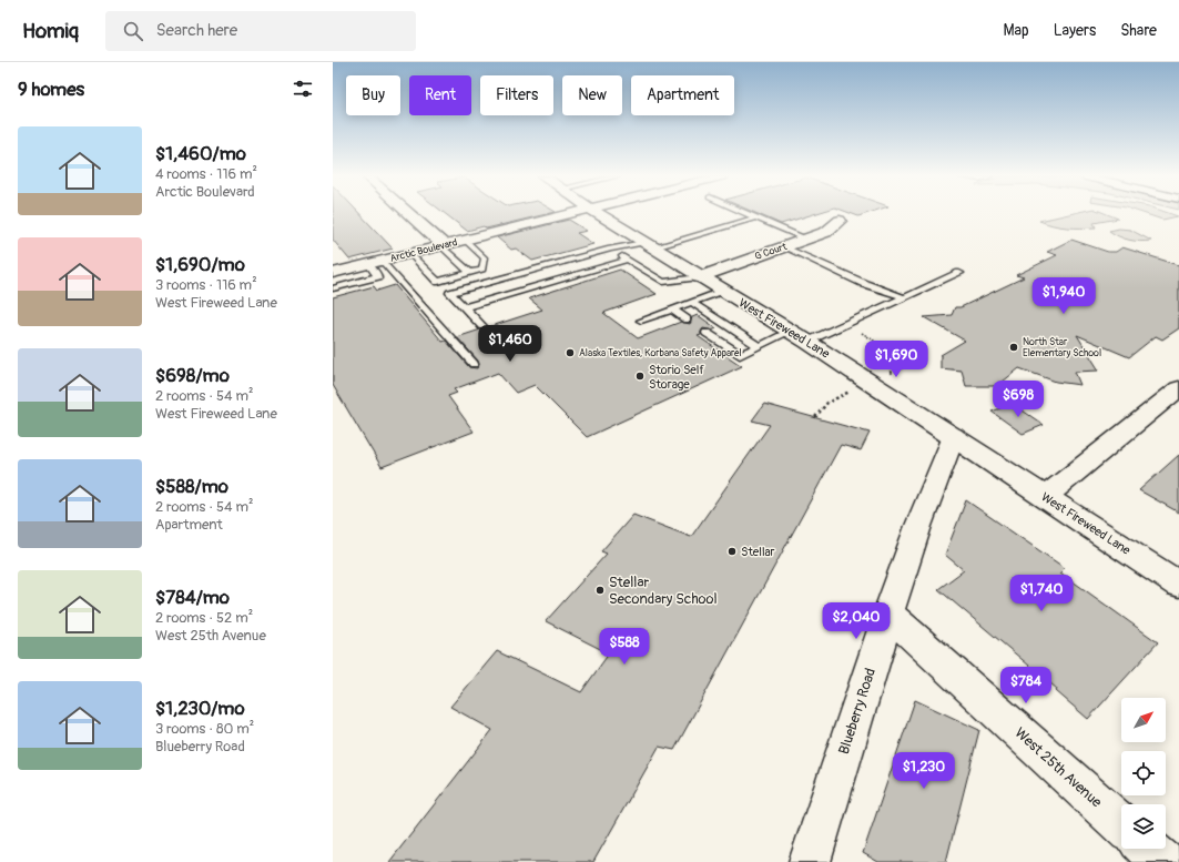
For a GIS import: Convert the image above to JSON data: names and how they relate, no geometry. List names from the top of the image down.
{
  "streets": {
    "main road": [
      "Arctic Boulevard",
      "G Court",
      "West Fireweed Lane",
      "Blueberry Road",
      "West 25th Avenue"
    ]
  },
  "crossings": [
    ["G Court", "West Fireweed Lane"],
    ["West Fireweed Lane", "Blueberry Road"],
    ["Blueberry Road", "West 25th Avenue"]
  ],
  "places": [
    "North Star Elementary School",
    "Alaska Textiles, Korbana Safety Apparel",
    "Storio Self Storage",
    "Stellar",
    "Stellar Secondary School"
  ],
  "north": "top right",
  "page": {
    "header": "Homiq",
    "search": "Search here",
    "nav": ["Map", "Layers", "Share"],
    "heading": "9 homes",
    "chip": [
      "Buy",
      "Rent",
      "Filters",
      "New",
      "Apartment"
    ],
    "list": [
      {
        "name": "$1,460/mo",
        "note": "4 rooms · 116 m² · Arctic Boulevard"
      },
      {
        "name": "$1,690/mo",
        "note": "3 rooms · 116 m² · West Fireweed Lane"
      },
      {
        "name": "$698/mo",
        "note": "2 rooms · 54 m² · West Fireweed Lane"
      },
      {
        "name": "$588/mo",
        "note": "2 rooms · 54 m² · Apartment"
      },
      {
        "name": "$784/mo",
        "note": "2 rooms · 52 m² · West 25th Avenue"
      },
      {
        "name": "$1,230/mo",
        "note": "3 rooms · 80 m² · Blueberry Road"
      }
    ],
    "price": [
      "$1,940",
      "$1,460",
      "$1,690",
      "$698",
      "$1,740",
      "$2,040",
      "$588",
      "$784",
      "$1,230"
    ]
  }
}
